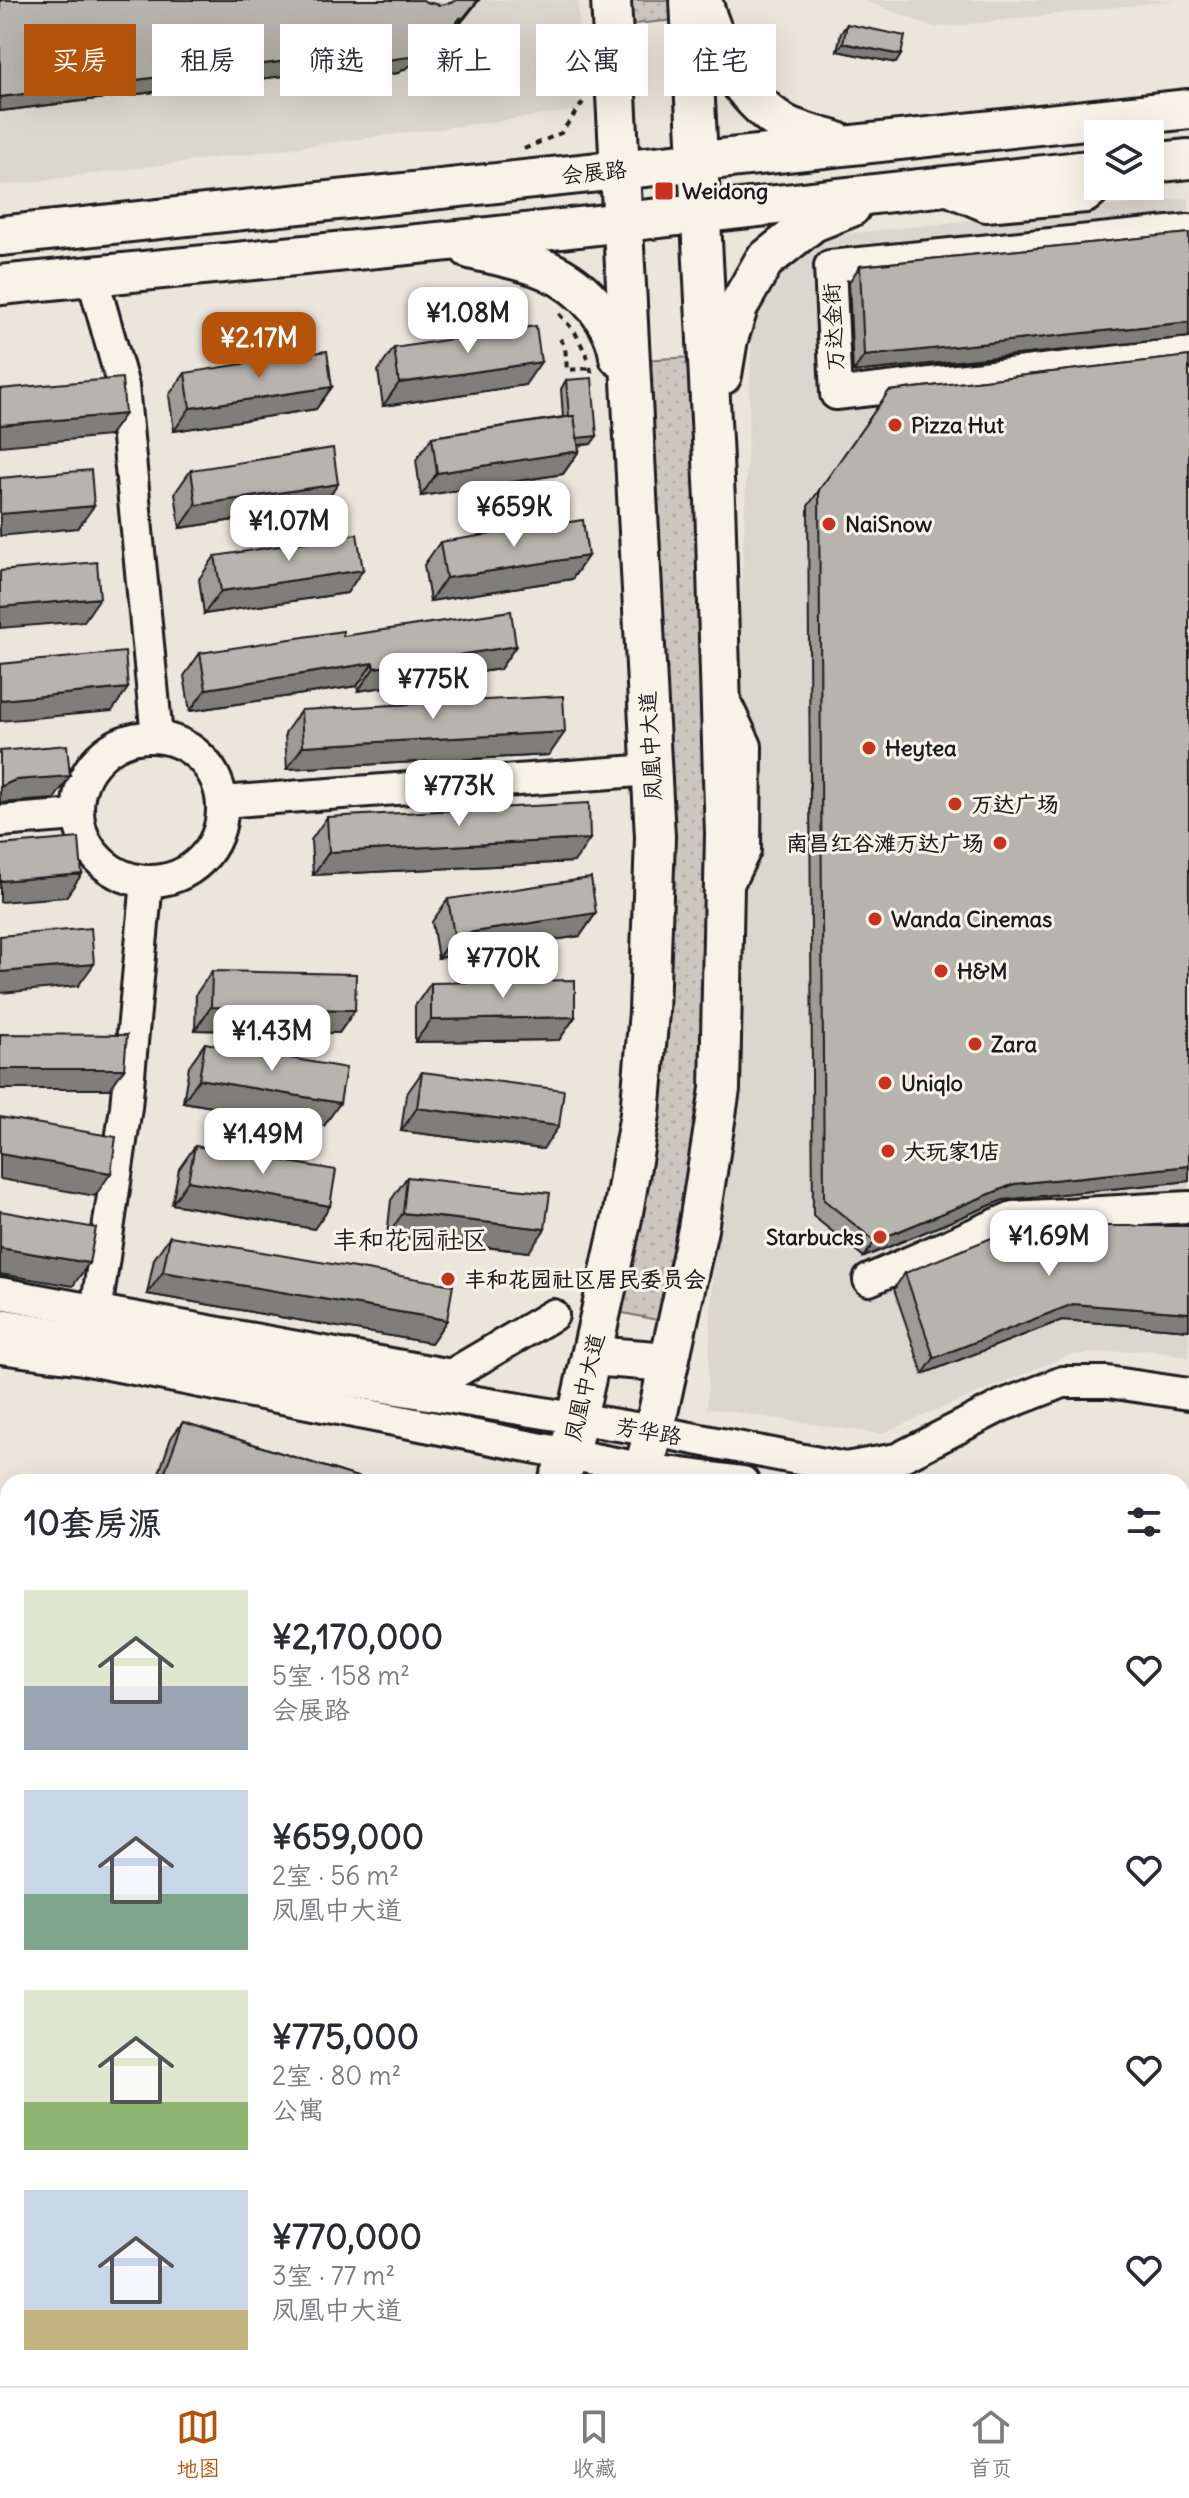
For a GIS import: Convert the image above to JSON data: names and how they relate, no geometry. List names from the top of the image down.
{
  "streets": {
    "main road": ["会展路", "凤凰中大道"],
    "street": ["万达金街", "芳华路"]
  },
  "crossings": [
    ["会展路", "凤凰中大道"],
    ["凤凰中大道", "芳华路"]
  ],
  "districts": ["丰和花园社区"],
  "places": {
    "transit": ["Weidong"],
    "other": [
      "Pizza Hut",
      "NaiSnow",
      "Heytea",
      "万达广场",
      "南昌红谷滩万达广场",
      "Wanda Cinemas",
      "H&M",
      "Zara",
      "Uniqlo",
      "大玩家1店",
      "Starbucks",
      "丰和花园社区居民委员会"
    ]
  },
  "page": {
    "chip": [
      "买房",
      "租房",
      "筛选",
      "新上",
      "公寓",
      "住宅"
    ],
    "price": [
      "¥1.08M",
      "¥2.17M",
      "¥659K",
      "¥1.07M",
      "¥775K",
      "¥773K",
      "¥770K",
      "¥1.43M",
      "¥1.49M",
      "¥1.69M"
    ],
    "heading": "10套房源",
    "list": [
      {
        "name": "¥2,170,000",
        "note": "5室 · 158 m² · 会展路"
      },
      {
        "name": "¥659,000",
        "note": "2室 · 56 m² · 凤凰中大道"
      },
      {
        "name": "¥775,000",
        "note": "2室 · 80 m² · 公寓"
      },
      {
        "name": "¥770,000",
        "note": "3室 · 77 m² · 凤凰中大道"
      }
    ],
    "tabs": ["地图", "收藏", "首页"]
  }
}
